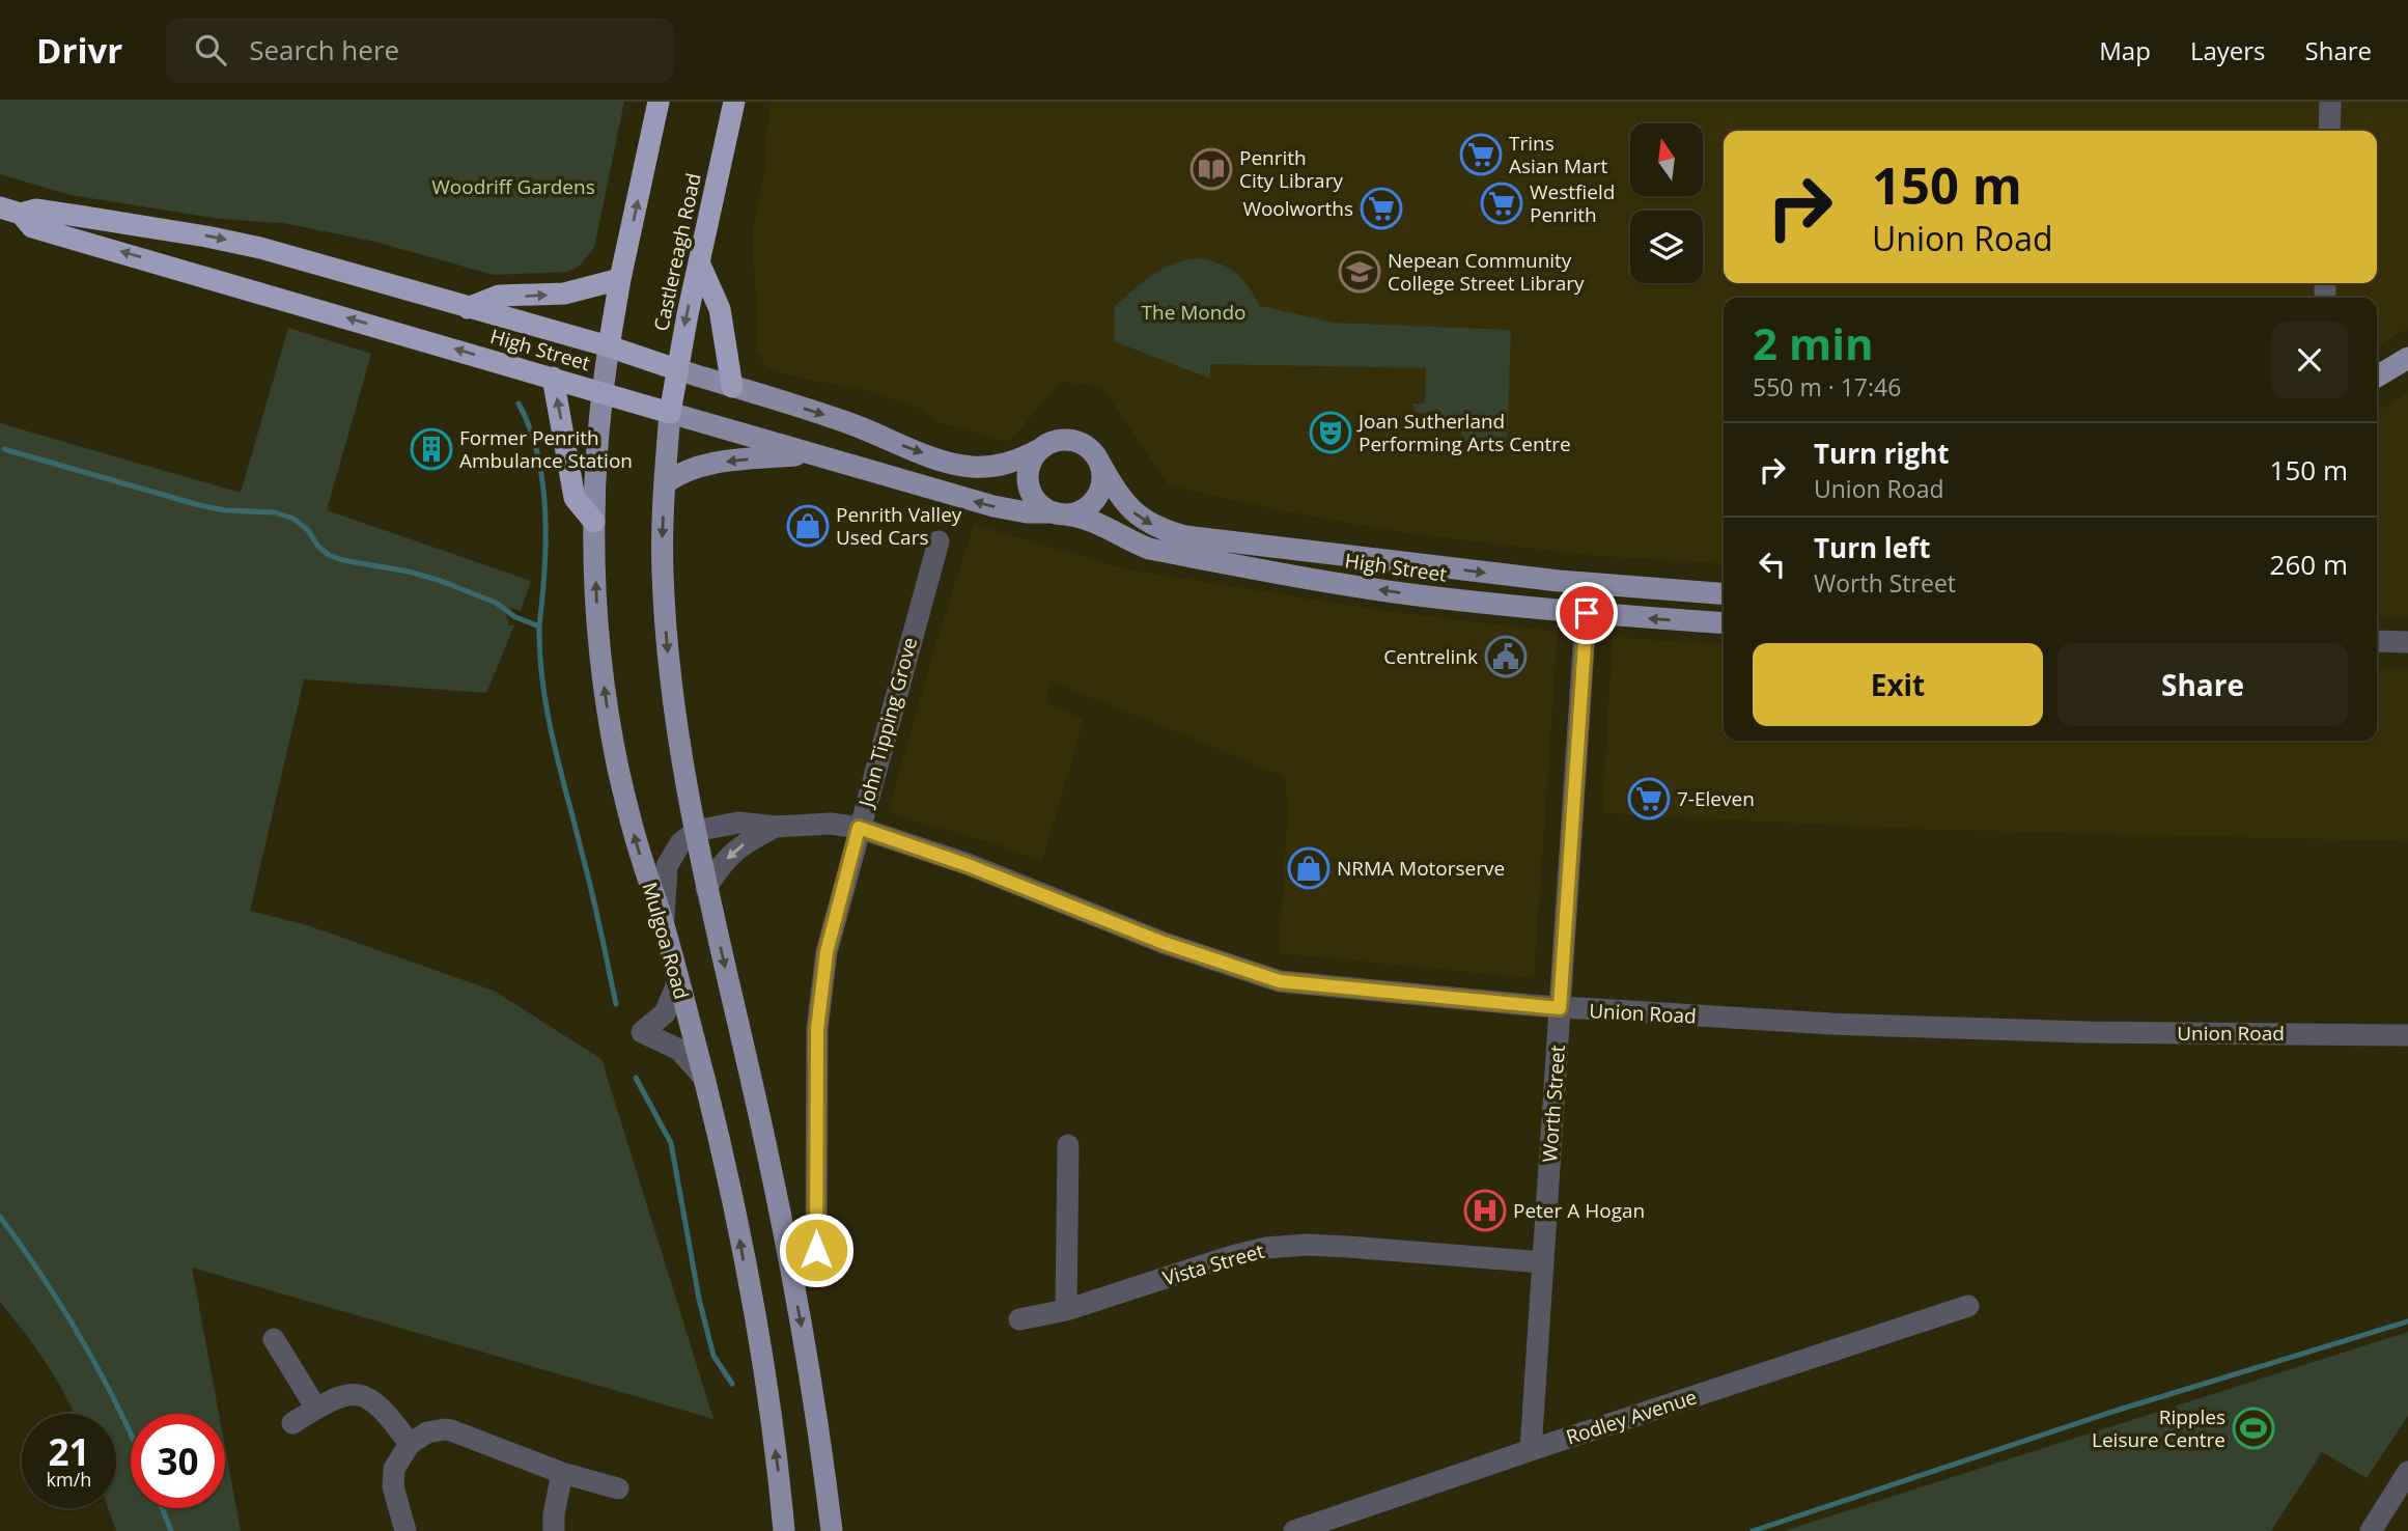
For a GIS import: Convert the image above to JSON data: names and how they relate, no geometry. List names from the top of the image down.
{
  "streets": {
    "highway": ["Castlereagh Road", "High Street"],
    "main road": ["Mulgoa Road"],
    "street": [
      "John Tipping Grove",
      "Union Road",
      "Worth Street",
      "Vista Street",
      "Rodley Avenue"
    ]
  },
  "crossings": [
    ["Castlereagh Road", "High Street"],
    ["High Street", "Mulgoa Road"],
    ["High Street", "Worth Street"],
    ["John Tipping Grove", "Union Road"],
    ["Union Road", "Worth Street"],
    ["Worth Street", "Vista Street"],
    ["Worth Street", "Rodley Avenue"]
  ],
  "parks": ["Woodriff Gardens", "The Mondo"],
  "places": {
    "supermarket": [
      "Trins Asian Mart",
      "Westfield Penrith",
      "Woolworths",
      "7-Eleven"
    ],
    "library": ["Penrith City Library"],
    "school or university": ["Nepean Community College Street Library"],
    "theatre": ["Joan Sutherland Performing Arts Centre"],
    "building": ["Former Penrith Ambulance Station"],
    "shop": ["Penrith Valley Used Cars", "NRMA Motorserve"],
    "public building": ["Centrelink"],
    "hospital": ["Peter A Hogan"],
    "sports": ["Ripples Leisure Centre"]
  },
  "north": "top",
  "page": {
    "header": "Drivr",
    "search": "Search here",
    "nav": ["Map", "Layers", "Share"],
    "turn": ["150 m", "Union Road"],
    "heading": ["2 min", "550 m · 17:46"],
    "list": [
      {
        "name": "Turn right",
        "note": "Union Road",
        "value": "150 m"
      },
      {
        "name": "Turn left",
        "note": "Worth Street",
        "value": "260 m"
      }
    ],
    "buttons": ["Exit", "Share"],
    "speed": "21 km/h",
    "limit": "30"
  }
}
